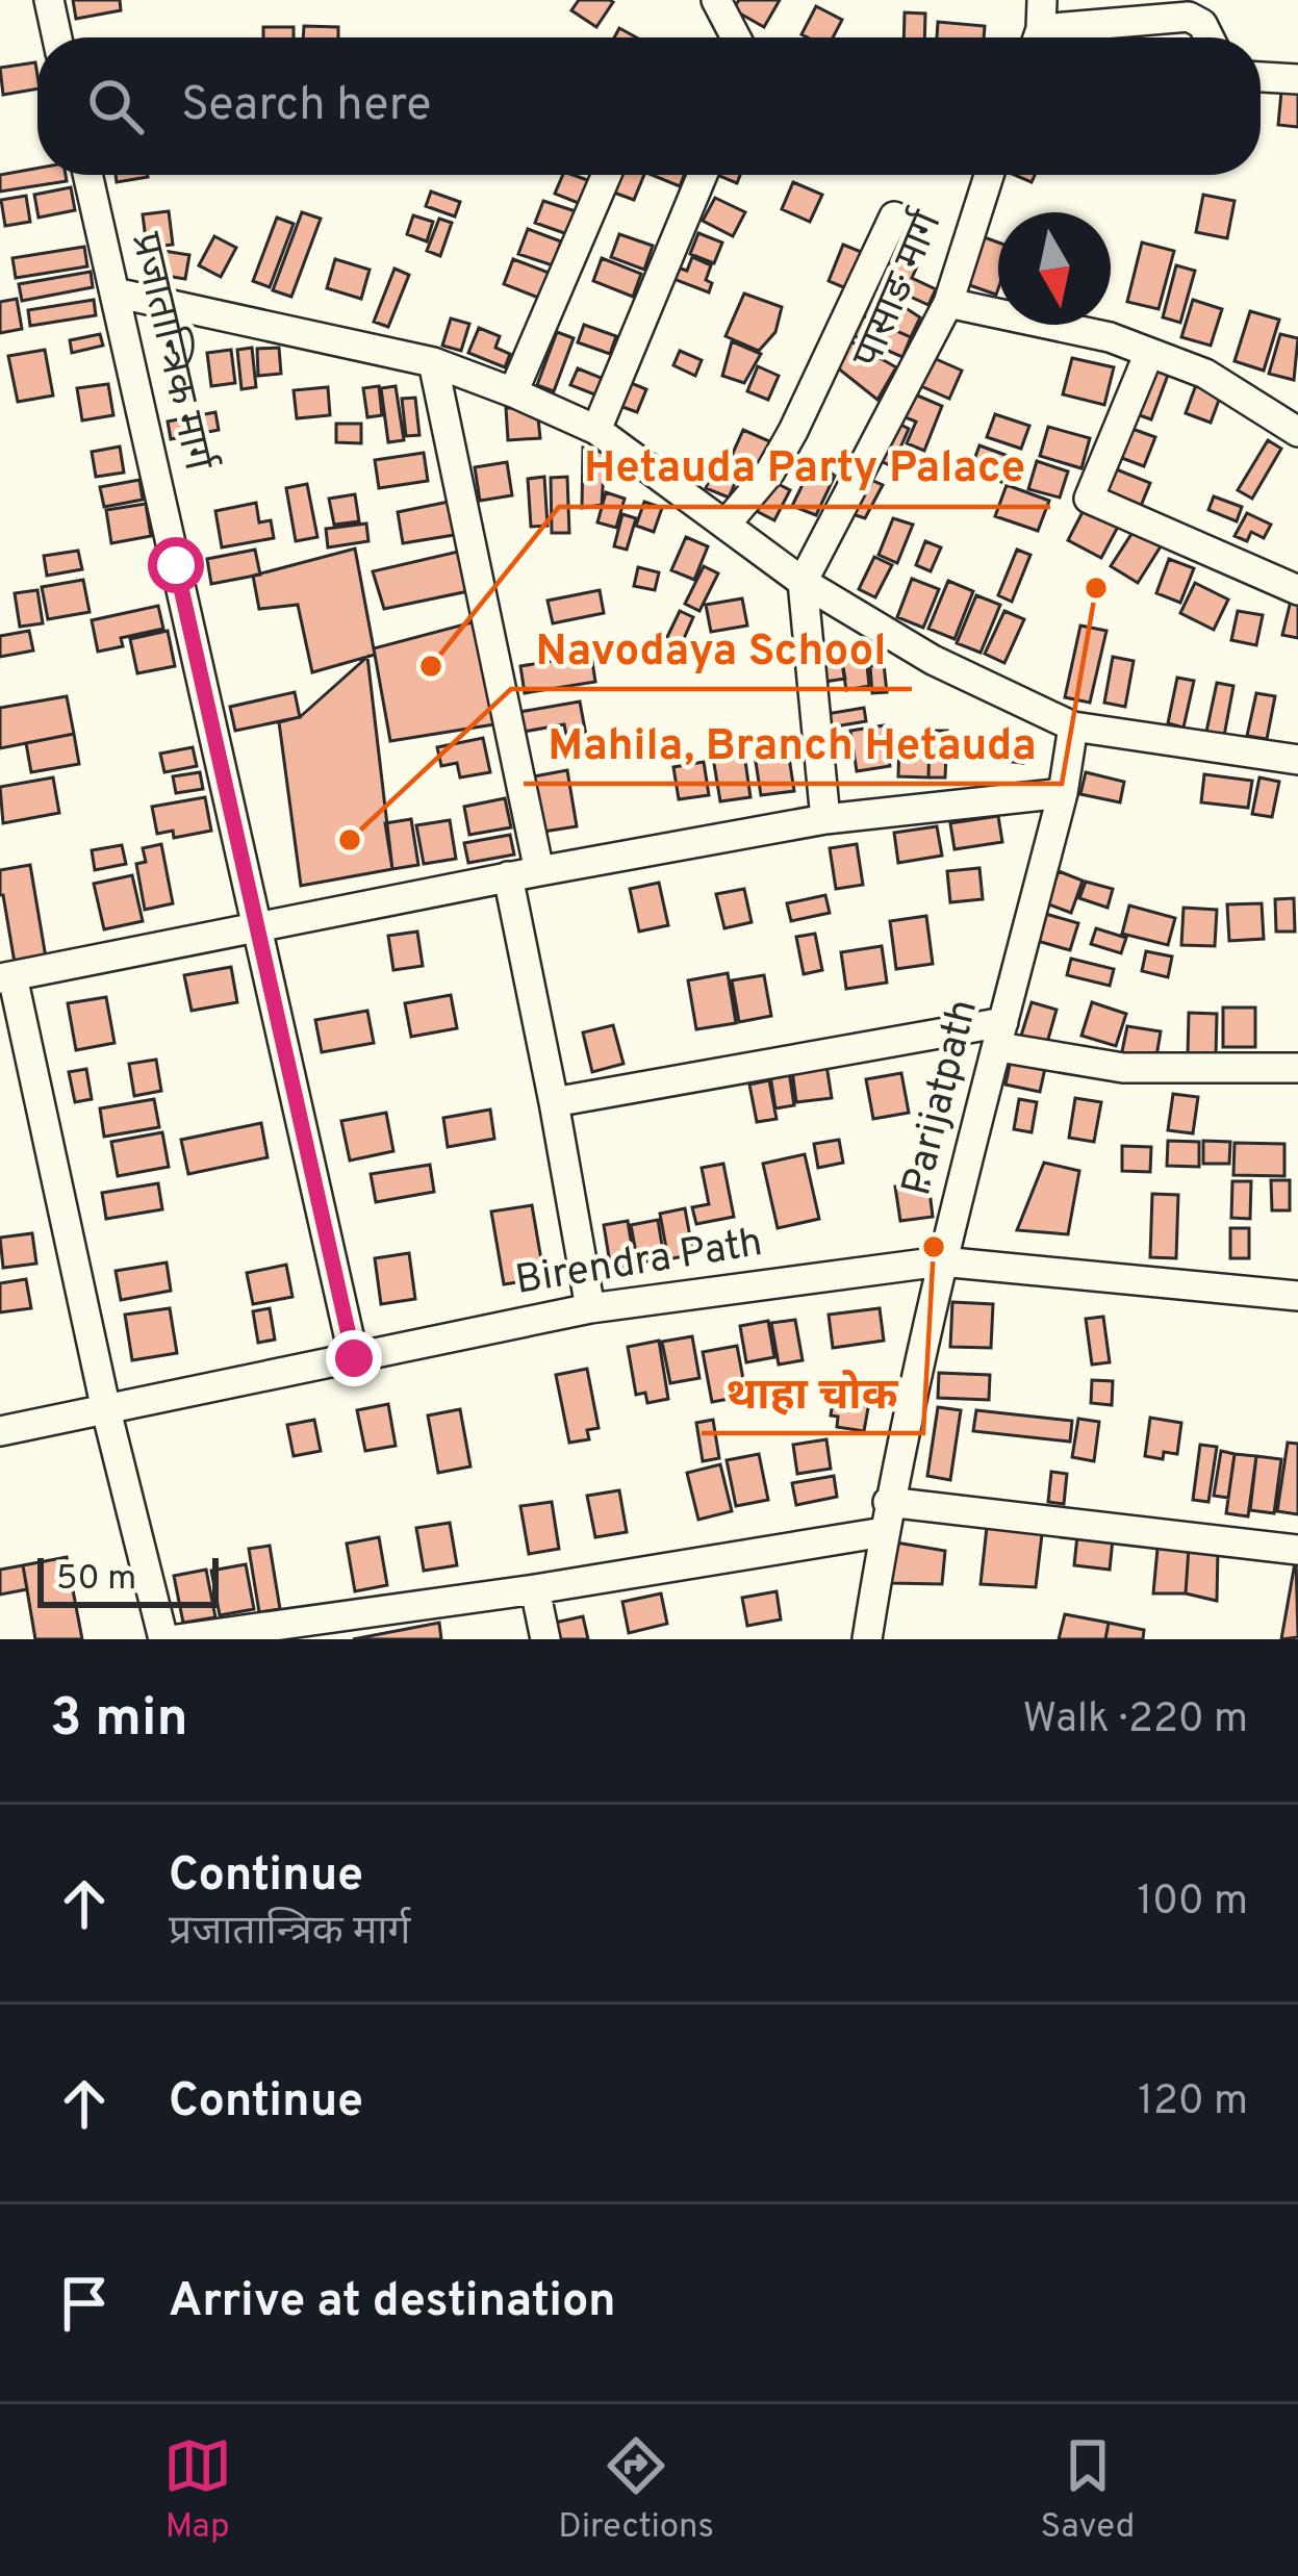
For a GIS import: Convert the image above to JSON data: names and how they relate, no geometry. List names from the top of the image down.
{
  "streets": {
    "street": [
      "पासाङ मार्ग",
      "प्रजातान्त्रिक मार्ग",
      "Parijatpath",
      "Birendra Path"
    ]
  },
  "crossings": [
    ["प्रजातान्त्रिक मार्ग", "Birendra Path"],
    ["Parijatpath", "Birendra Path"]
  ],
  "places": [
    "Mahila, Branch Hetauda",
    "Hetauda Party Palace",
    "Navodaya School",
    "थाहा चोक"
  ],
  "scale_bar": "50 m",
  "north": "bottom",
  "page": {
    "search": "Search here",
    "scale": "50 m",
    "heading": ["3 min", "Walk · 220 m"],
    "list": [
      ["Continue", "प्रजातान्त्रिक मार्ग", "100 m"],
      ["Continue", "120 m"],
      "Arrive at destination"
    ],
    "nav": ["Map", "Directions", "Saved"]
  }
}
